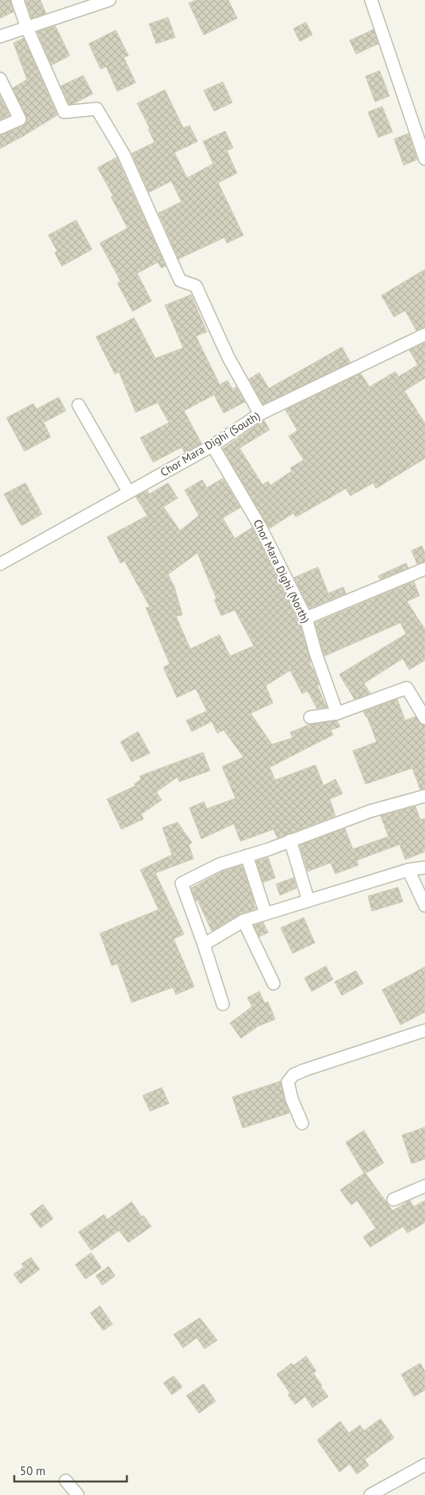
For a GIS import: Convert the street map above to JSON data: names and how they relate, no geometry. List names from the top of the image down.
{
  "streets": {
    "street": ["Chor Mara Dighi (South)", "Chor Mara Dighi (North)"]
  },
  "crossings": [
    ["Chor Mara Dighi (South)", "Chor Mara Dighi (North)"]
  ],
  "scale_bar": "50 m"
}
